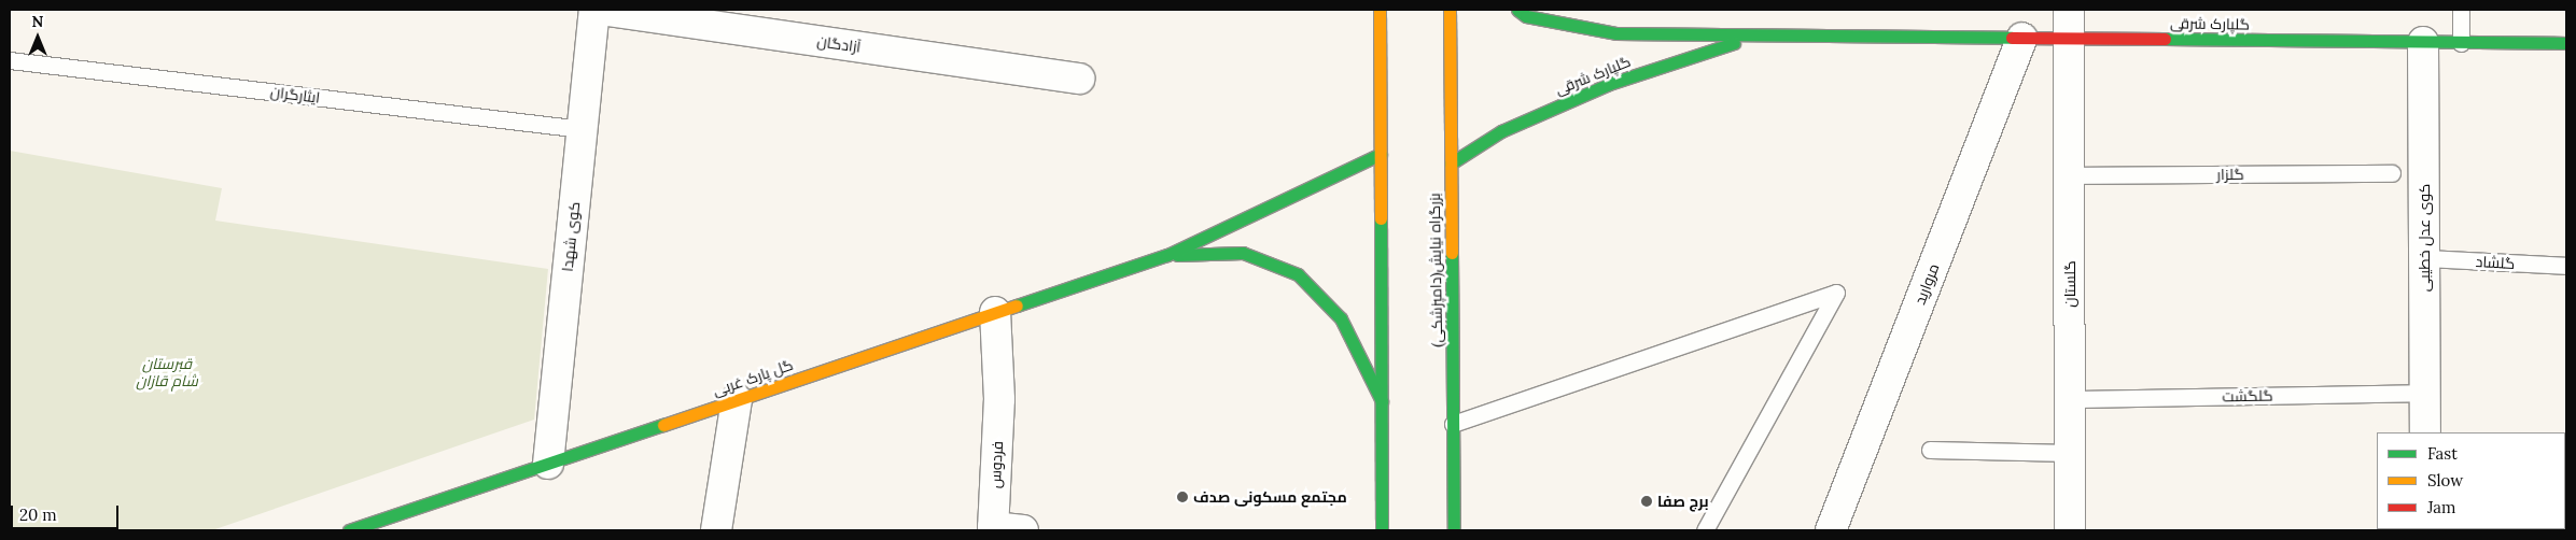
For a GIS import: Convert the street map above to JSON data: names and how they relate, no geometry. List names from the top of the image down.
{
  "streets": {
    "main road": ["گلپارک شرقی", "بزرگراه نیایش(دامپزشکی)", "گل پارک غربی"],
    "street": [
      "آزادگان",
      "کوی شهدا",
      "کوی عدل خطیبی",
      "مروارید",
      "گلستان",
      "فردوس"
    ],
    "lane": [
      "ایثارگران",
      "گلزار",
      "گلشاد",
      "گلگشت"
    ]
  },
  "crossings": [
    ["گلپارک شرقی", "کوی عدل خطیبی"],
    ["گلپارک شرقی", "بزرگراه نیایش(دامپزشکی)"],
    ["گلپارک شرقی", "مروارید"],
    ["گلپارک شرقی", "گلستان"],
    ["ایثارگران", "کوی شهدا"],
    ["گلزار", "گلستان"],
    ["کوی شهدا", "گل پارک غربی"],
    ["کوی عدل خطیبی", "گلشاد"],
    ["کوی عدل خطیبی", "گلگشت"],
    ["گلستان", "گلگشت"],
    ["گل پارک غربی", "فردوس"]
  ],
  "parks": ["قبرستان شام قازان"],
  "places": ["مجتمع مسکونی صدف", "برج صفا"],
  "legend": ["Fast", "Slow", "Jam"],
  "scale_bar": "20 m",
  "north": "top"
}
